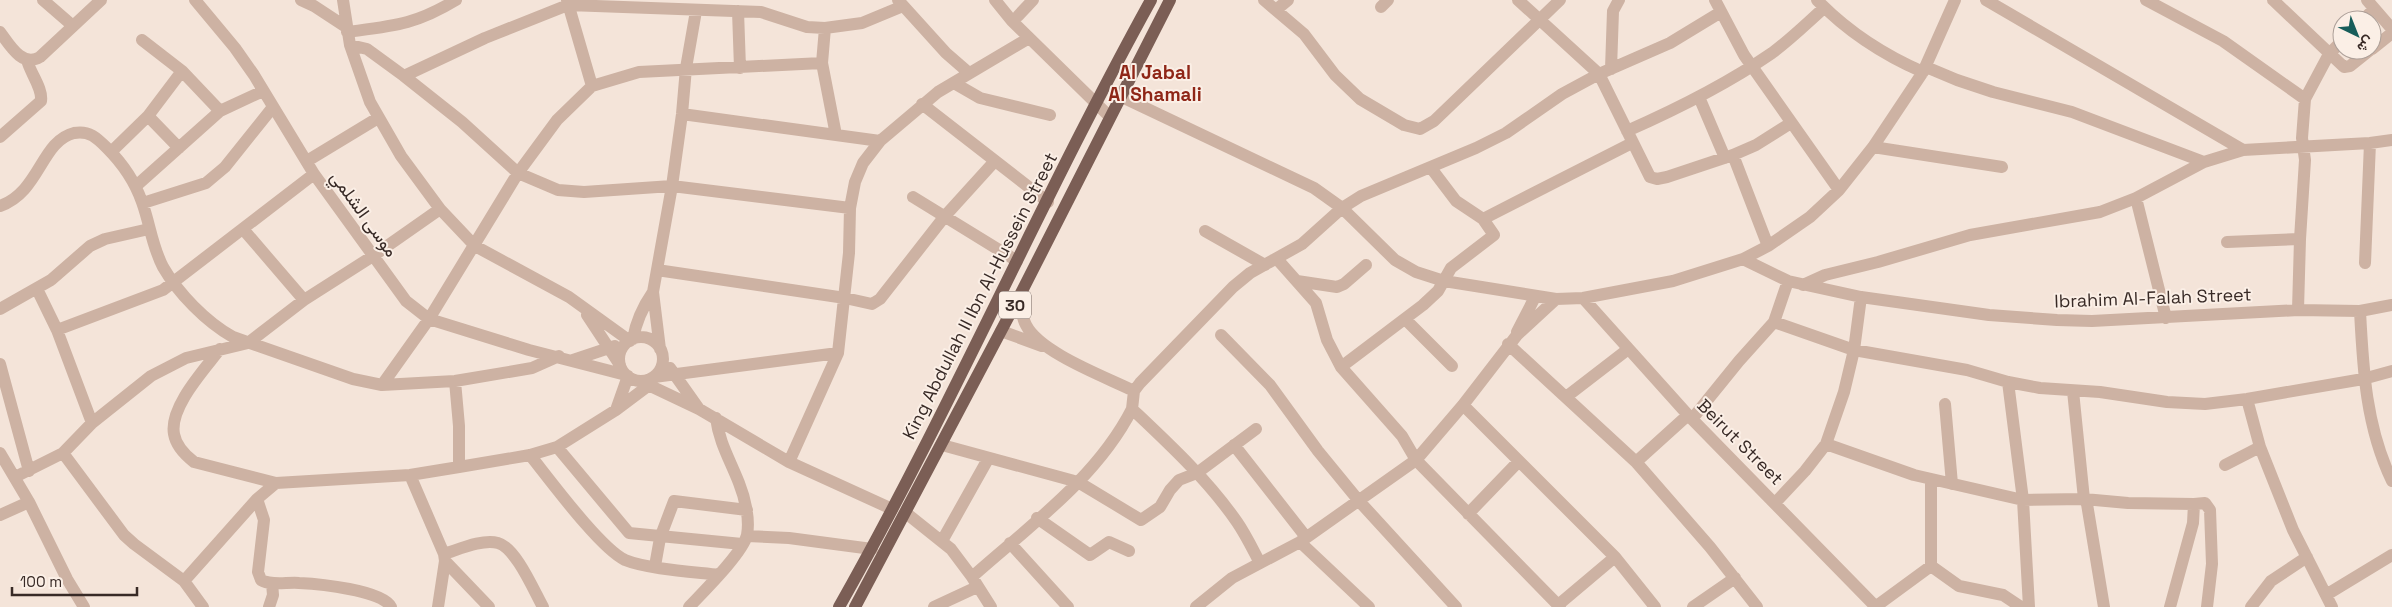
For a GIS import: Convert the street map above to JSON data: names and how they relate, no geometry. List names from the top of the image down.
{
  "streets": {
    "main road": ["King Abdullah II Ibn Al-Hussein Street", "30"],
    "street": ["موسى الشلمي", "Ibrahim Al-Falah Street", "Beirut Street"]
  },
  "crossings": [
    ["موسى الشلمي", "King Abdullah II Ibn Al-Hussein Street"]
  ],
  "districts": ["Al Jabal Al Shamali"],
  "scale_bar": "100 m",
  "north": "bottom right"
}
